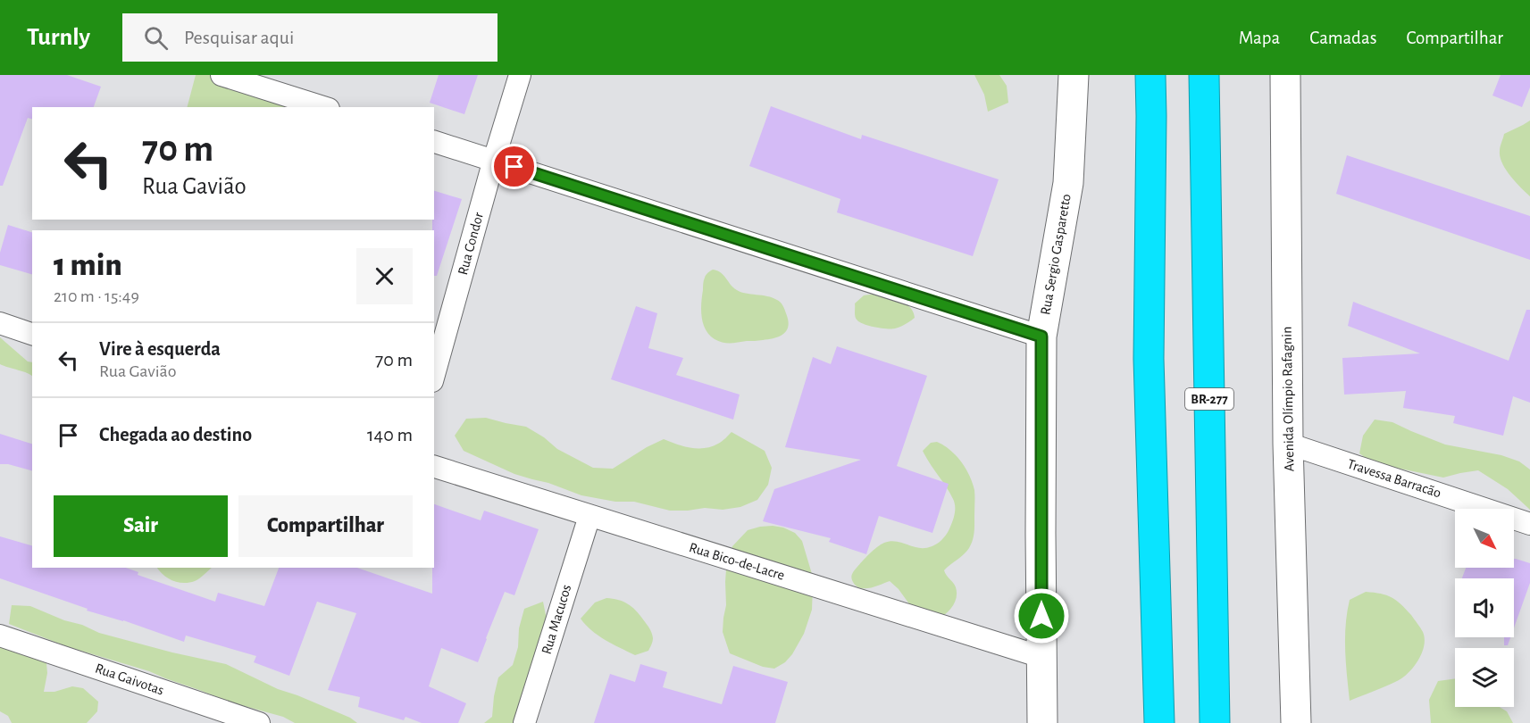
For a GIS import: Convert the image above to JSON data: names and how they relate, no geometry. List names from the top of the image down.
{
  "streets": {
    "highway": ["BR-277"],
    "street": [
      "Rua Condor",
      "Rua Sergio Gasparetto",
      "Avenida Olímpio Rafagnin",
      "Travessa Barracão",
      "Rua Bico-de-Lacre",
      "Rua Macucos",
      "Rua Gaivotas"
    ]
  },
  "crossings": [
    ["Rua Sergio Gasparetto", "Rua Bico-de-Lacre"],
    ["Avenida Olímpio Rafagnin", "Travessa Barracão"],
    ["Rua Bico-de-Lacre", "Rua Macucos"]
  ],
  "north": "bottom right",
  "page": {
    "header": "Turnly",
    "search": "Pesquisar aqui",
    "nav": ["Mapa", "Camadas", "Compartilhar"],
    "turn": ["70 m", "Rua Gavião"],
    "heading": ["1 min", "210 m · 15:49"],
    "list": [
      {
        "name": "Vire à esquerda",
        "note": "Rua Gavião",
        "value": "70 m"
      },
      {
        "name": "Chegada ao destino",
        "value": "140 m"
      }
    ],
    "buttons": ["Sair", "Compartilhar"]
  }
}
